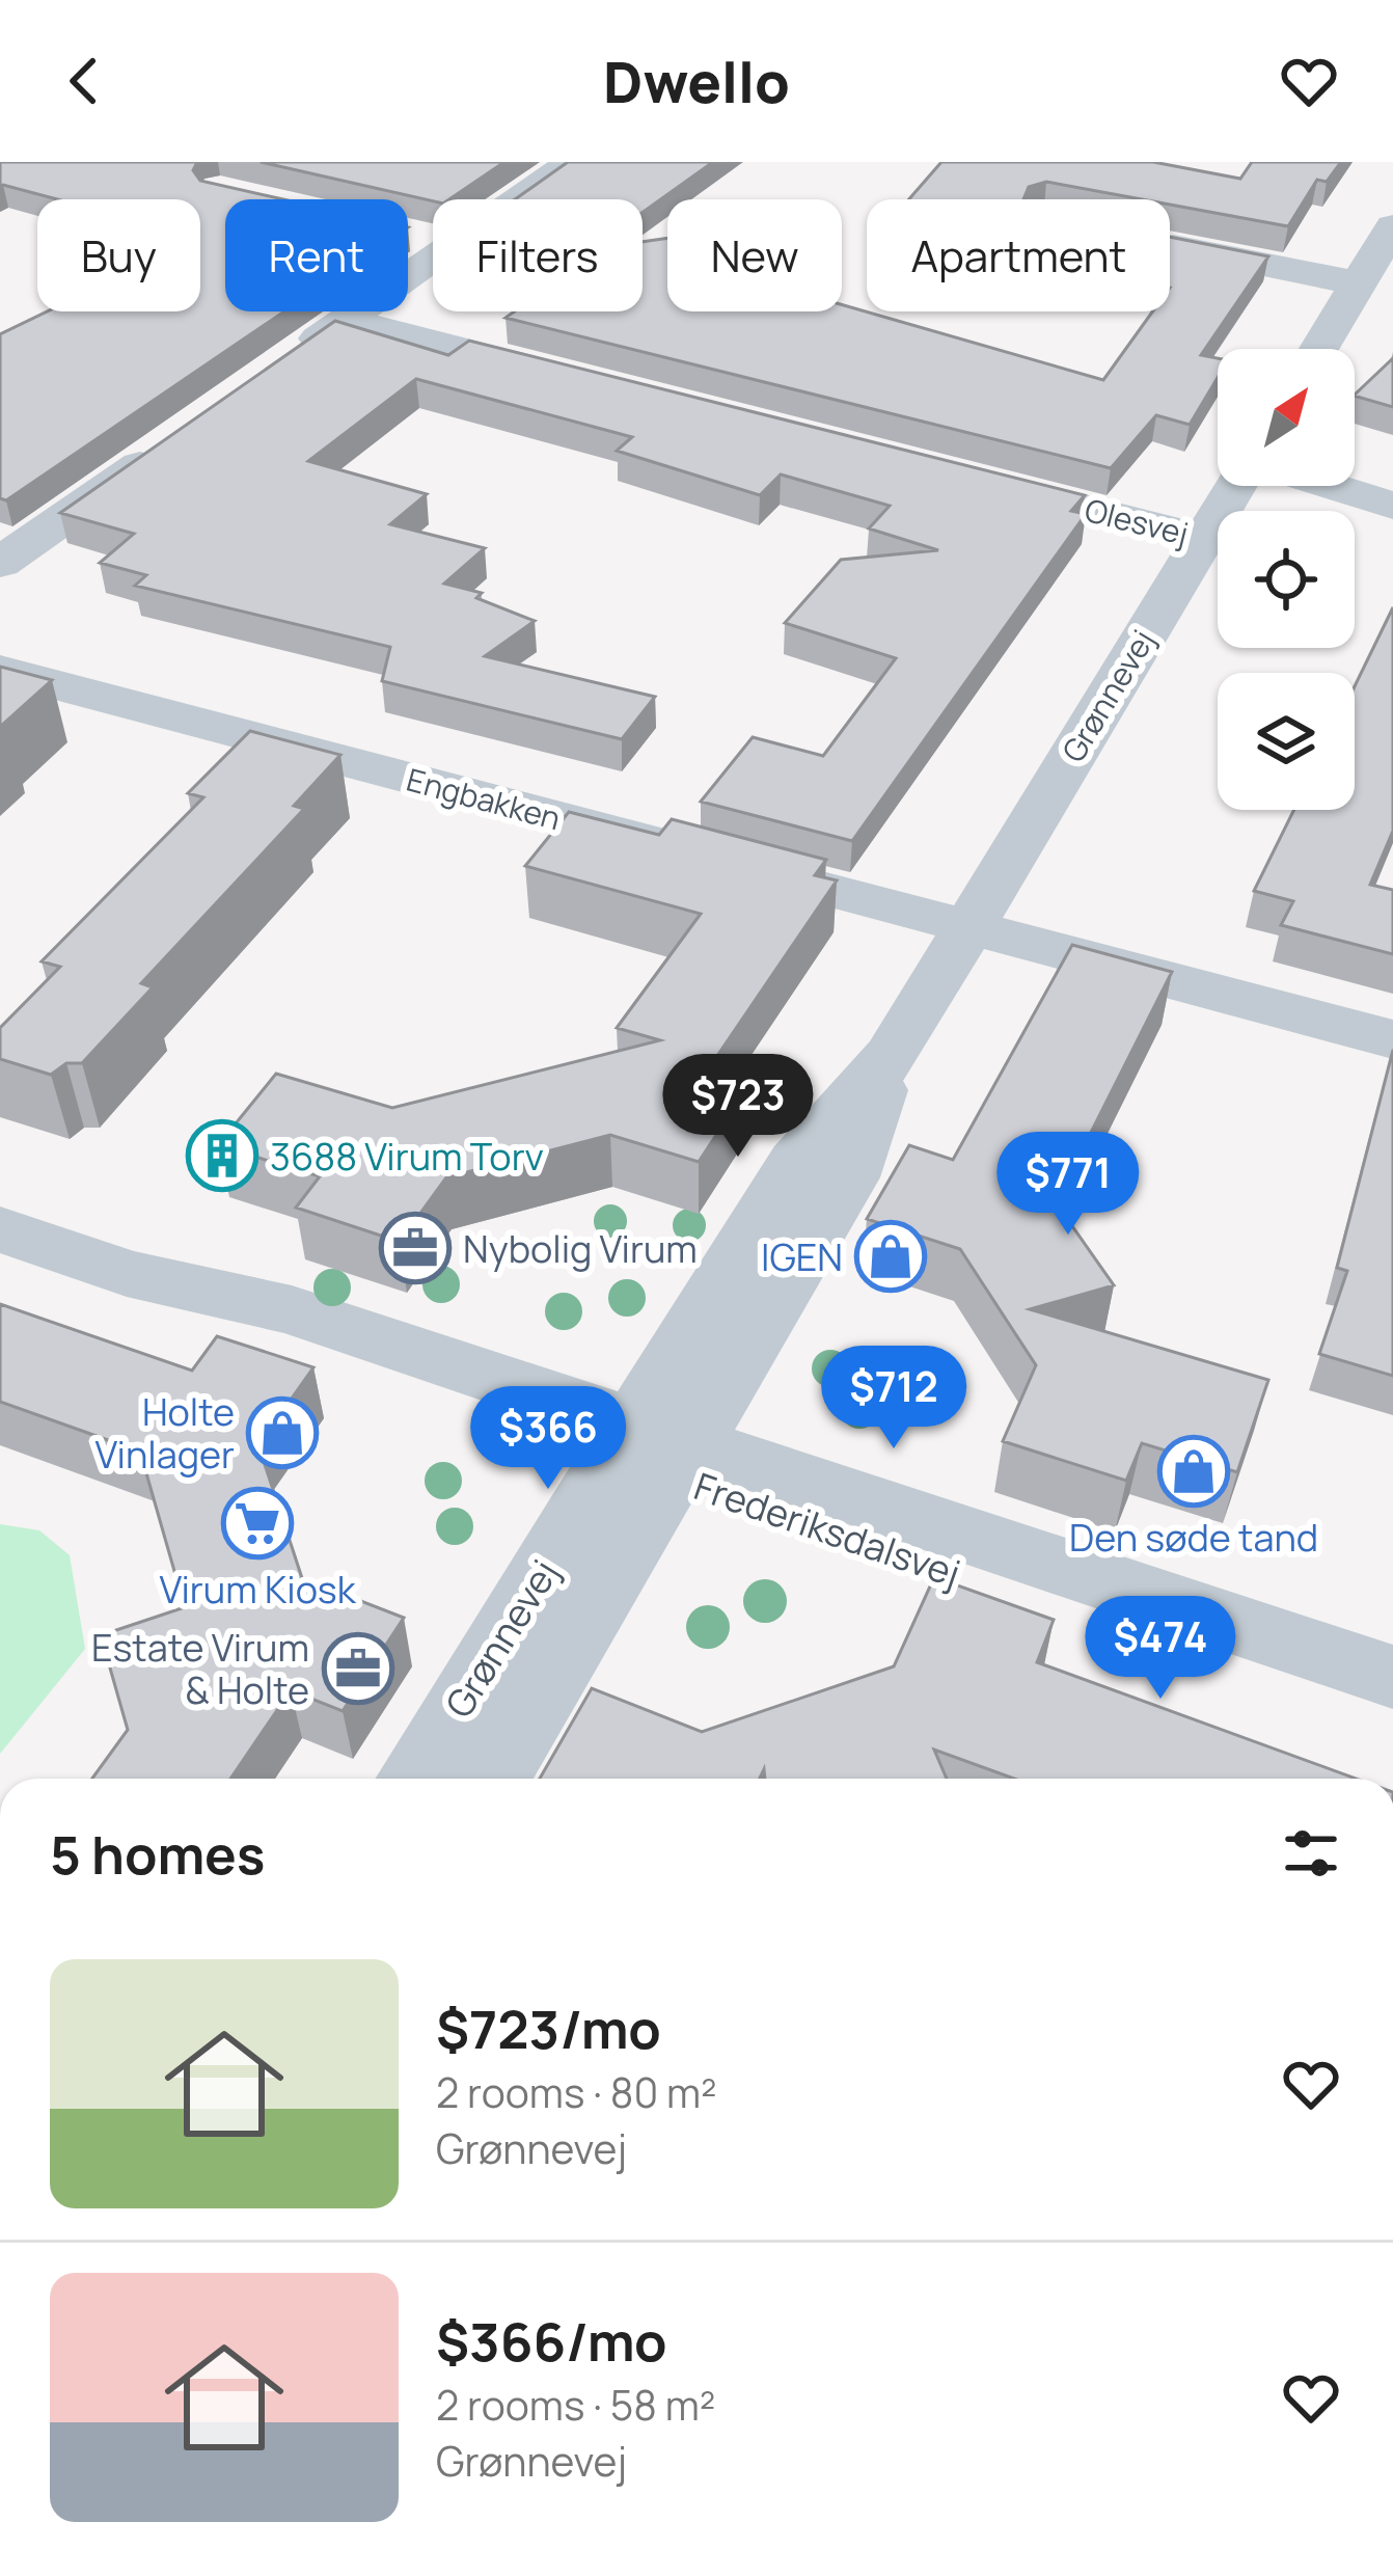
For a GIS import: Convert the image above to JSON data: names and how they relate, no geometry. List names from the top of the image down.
{
  "streets": {
    "street": [
      "Olesvej",
      "Grønnevej",
      "Engbakken",
      "Frederiksdalsvej"
    ]
  },
  "crossings": [
    ["Olesvej", "Grønnevej"],
    ["Grønnevej", "Engbakken"],
    ["Grønnevej", "Frederiksdalsvej"]
  ],
  "places": {
    "building": ["3688 Virum Torv"],
    "office": ["Nybolig Virum", "Estate Virum & Holte"],
    "shop": ["IGEN", "Holte Vinlager", "Den søde tand"],
    "supermarket": ["Virum Kiosk"]
  },
  "north": "top right",
  "page": {
    "header": "Dwello",
    "chip": [
      "Buy",
      "Rent",
      "Filters",
      "New",
      "Apartment"
    ],
    "price": [
      "$723",
      "$771",
      "$712",
      "$366",
      "$474"
    ],
    "heading": "5 homes",
    "list": [
      {
        "name": "$723/mo",
        "note": "2 rooms · 80 m² · Grønnevej"
      },
      {
        "name": "$366/mo",
        "note": "2 rooms · 58 m² · Grønnevej"
      }
    ]
  }
}
